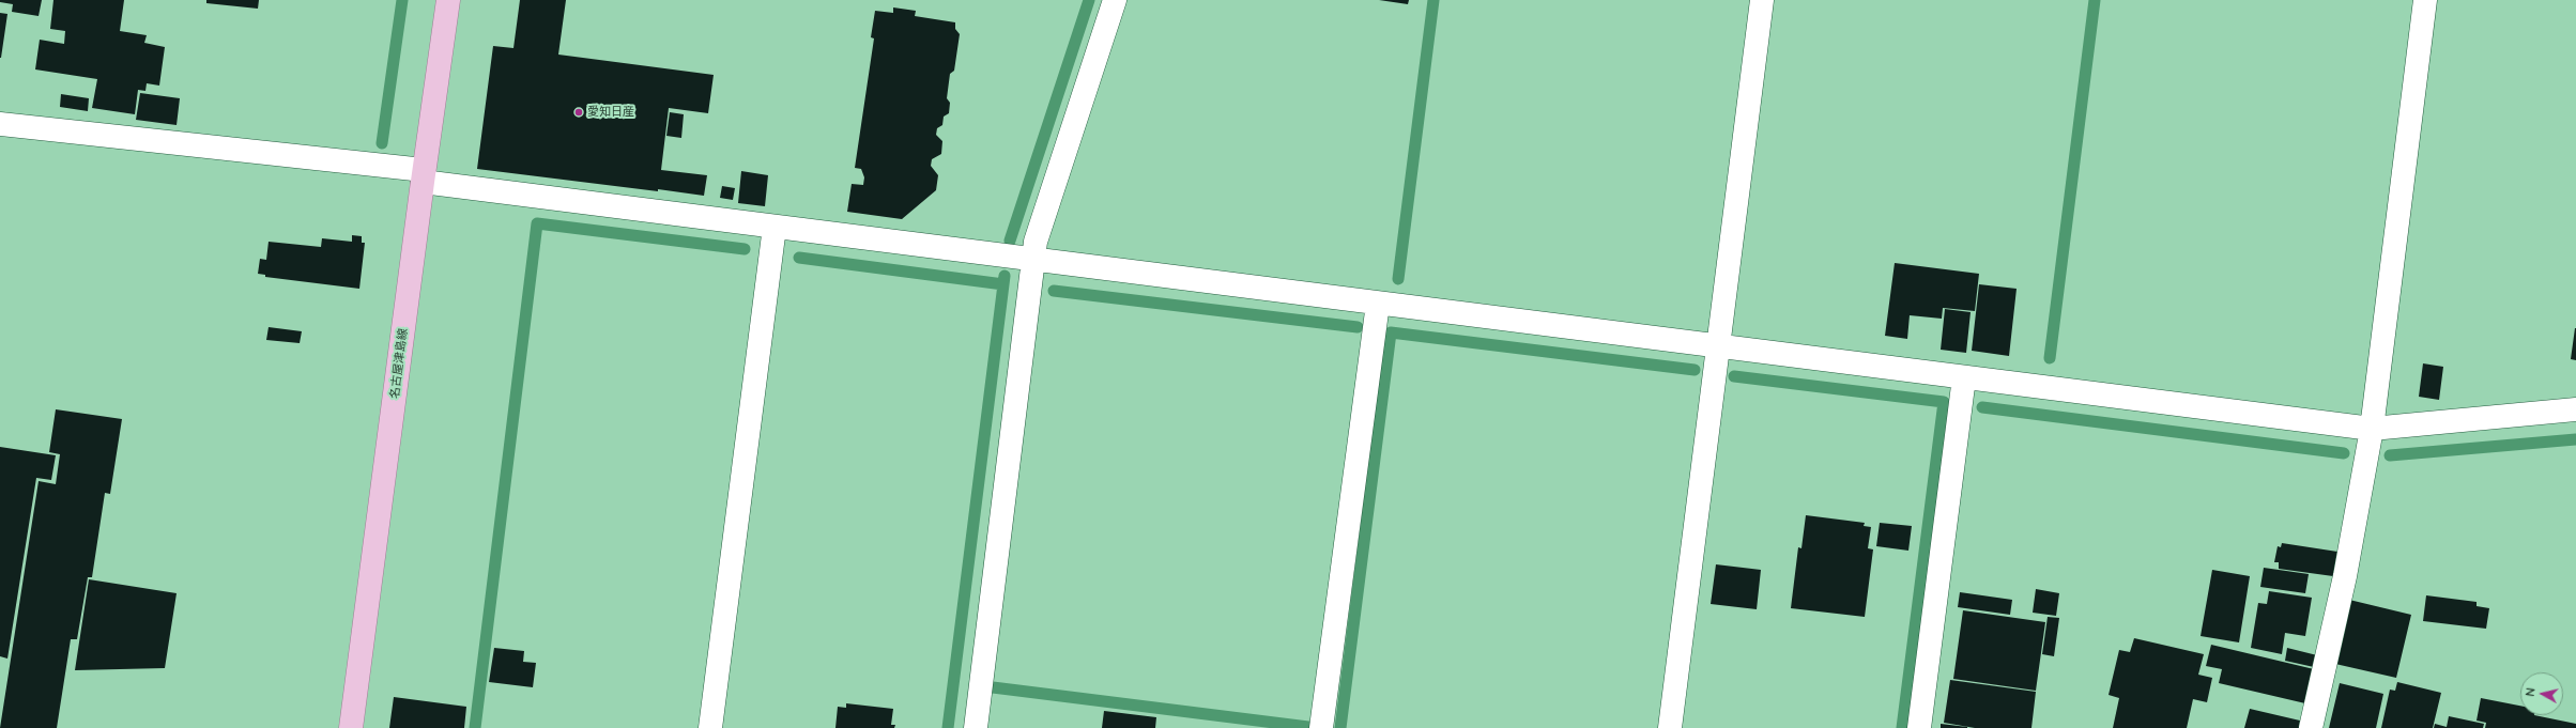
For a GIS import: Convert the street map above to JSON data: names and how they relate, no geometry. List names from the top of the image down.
{
  "streets": {
    "main road": ["名古屋津島線"]
  },
  "places": ["愛知日産"],
  "north": "left"
}
